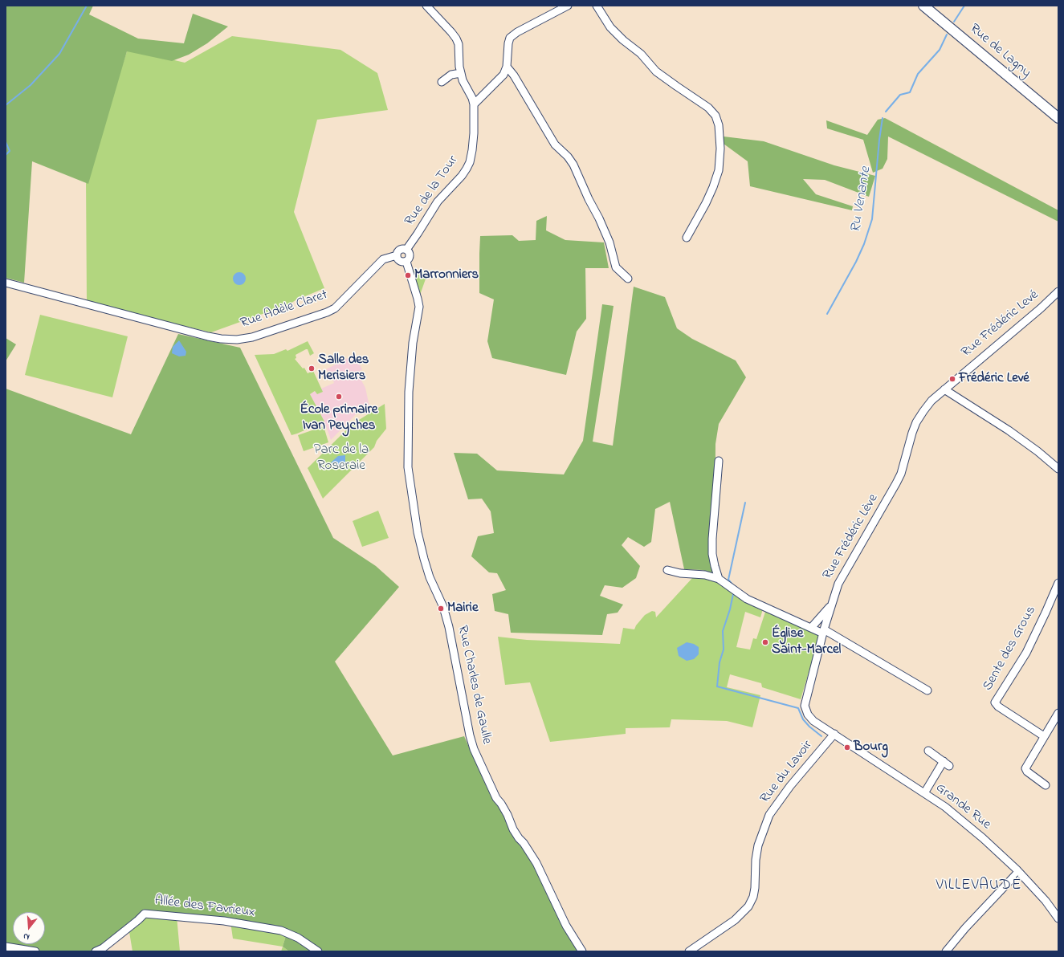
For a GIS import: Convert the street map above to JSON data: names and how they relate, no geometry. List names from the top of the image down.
{
  "streets": {
    "main road": ["Rue de Lagny"],
    "street": [
      "Rue de la Tour",
      "Rue Adèle Claret",
      "Rue Frédéric Levé",
      "Rue Frédéric Lève",
      "Sente des Grous",
      "Rue Charles de Gaulle",
      "Rue du Lavoir",
      "Grande Rue",
      "Allée des Favrieux"
    ]
  },
  "crossings": [
    ["Rue de la Tour", "Rue Adèle Claret"],
    ["Rue de la Tour", "Rue Charles de Gaulle"],
    ["Rue Adèle Claret", "Rue Charles de Gaulle"],
    ["Rue Frédéric Levé", "Rue Frédéric Lève"],
    ["Rue Frédéric Lève", "Rue du Lavoir"],
    ["Rue Frédéric Lève", "Grande Rue"],
    ["Rue du Lavoir", "Grande Rue"]
  ],
  "districts": ["VILLEVAUDÉ"],
  "water": ["Ru Venante"],
  "parks": ["Parc de la Roseraie"],
  "places": [
    "Marronniers",
    "Salle des Merisiers",
    "Frédéric Levé",
    "École primaire Ivan Peyches",
    "Mairie",
    "Église Saint-Marcel",
    "Bourg"
  ],
  "north": "bottom"
}
